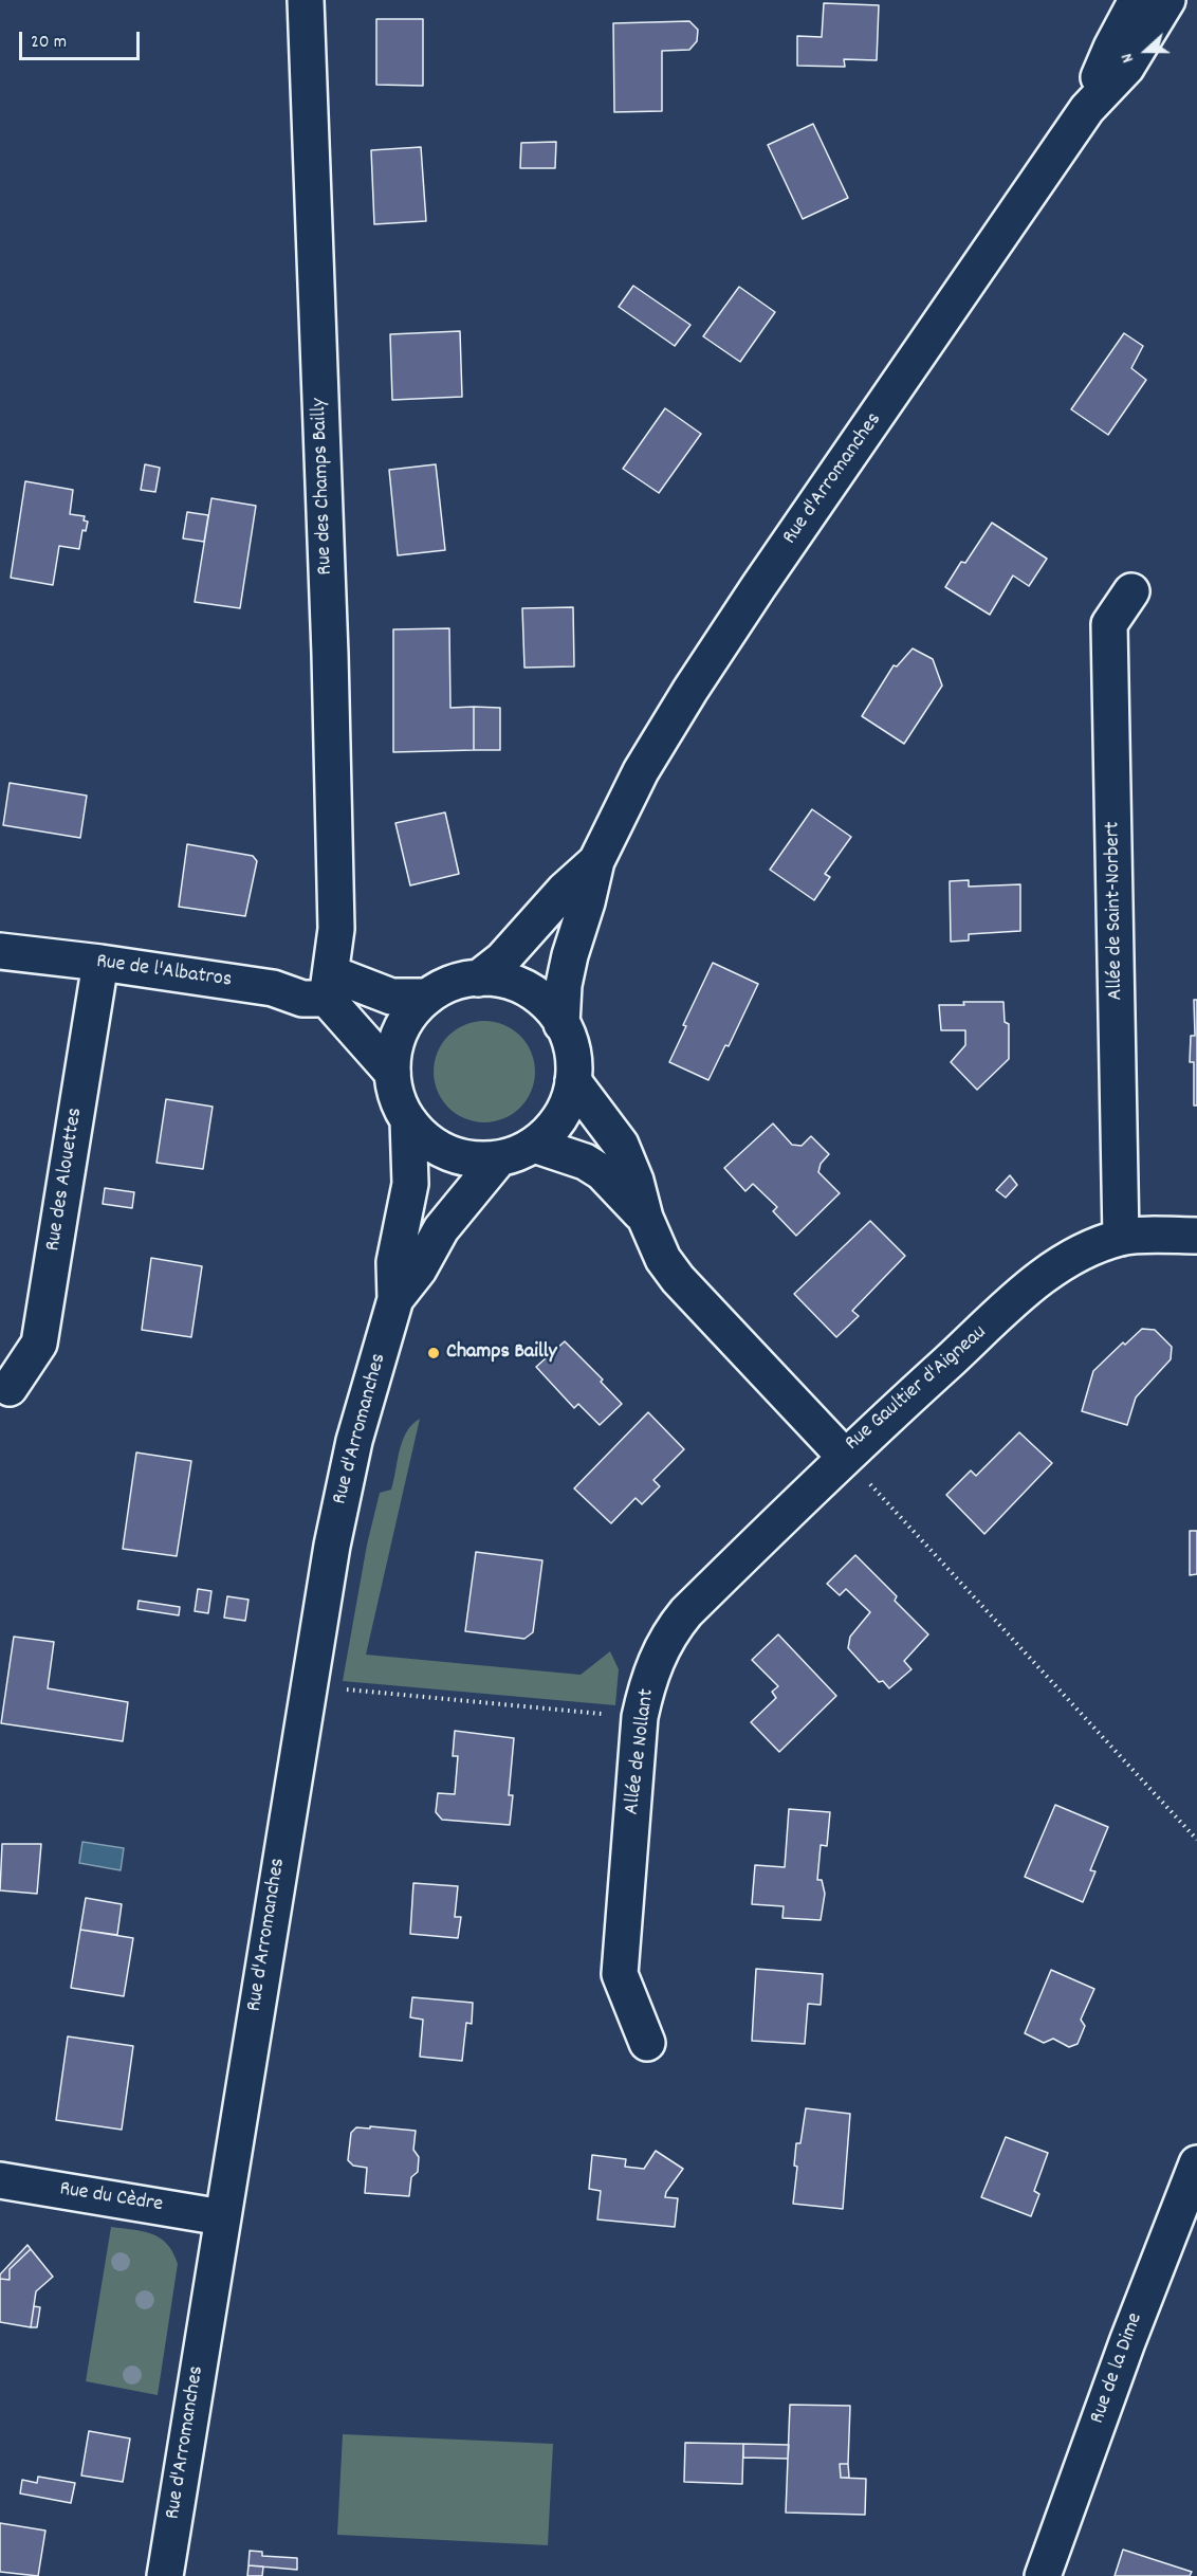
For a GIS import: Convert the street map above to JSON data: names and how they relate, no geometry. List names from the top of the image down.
{
  "streets": {
    "street": [
      "Rue d'Arromanches",
      "Rue des Champs Bailly",
      "Allée de Saint-Norbert",
      "Rue de l'Albatros",
      "Rue des Alouettes",
      "Rue Gaultier d'Aigneau",
      "Allée de Nollant",
      "Rue du Cèdre",
      "Rue de la Dime"
    ]
  },
  "crossings": [
    ["Rue d'Arromanches", "Rue Gaultier d'Aigneau"],
    ["Rue d'Arromanches", "Rue du Cèdre"],
    ["Rue des Champs Bailly", "Rue de l'Albatros"],
    ["Allée de Saint-Norbert", "Rue Gaultier d'Aigneau"],
    ["Rue de l'Albatros", "Rue des Alouettes"],
    ["Rue Gaultier d'Aigneau", "Allée de Nollant"]
  ],
  "places": ["Champs Bailly"],
  "scale_bar": "20 m",
  "north": "left"
}
